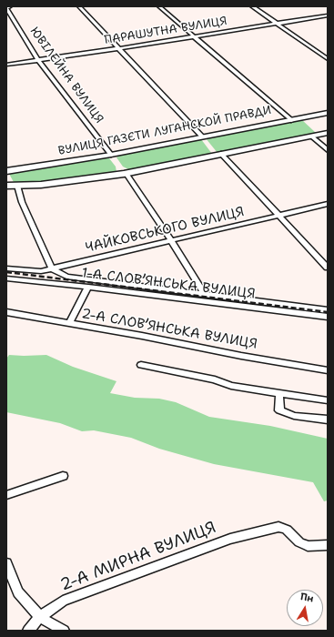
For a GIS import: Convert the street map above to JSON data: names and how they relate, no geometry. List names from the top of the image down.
{
  "streets": {
    "street": [
      "ПАРАШУТНА ВУЛИЦЯ",
      "ЮВІЛЕЙНА ВУЛИЦЯ",
      "ВУЛИЦЯ ГАЗЄТИ ЛУГАНСКОЙ ПРАВДИ",
      "ЧАЙКОВСЬКОГО ВУЛИЦЯ",
      "1-А СЛОВ’ЯНСЬКА ВУЛИЦЯ",
      "2-А СЛОВ’ЯНСЬКА ВУЛИЦЯ",
      "2-А МИРНА ВУЛИЦЯ"
    ]
  },
  "crossings": [
    ["ПАРАШУТНА ВУЛИЦЯ", "ЮВІЛЕЙНА ВУЛИЦЯ"],
    ["ЮВІЛЕЙНА ВУЛИЦЯ", "ВУЛИЦЯ ГАЗЄТИ ЛУГАНСКОЙ ПРАВДИ"]
  ],
  "north": "top"
}
